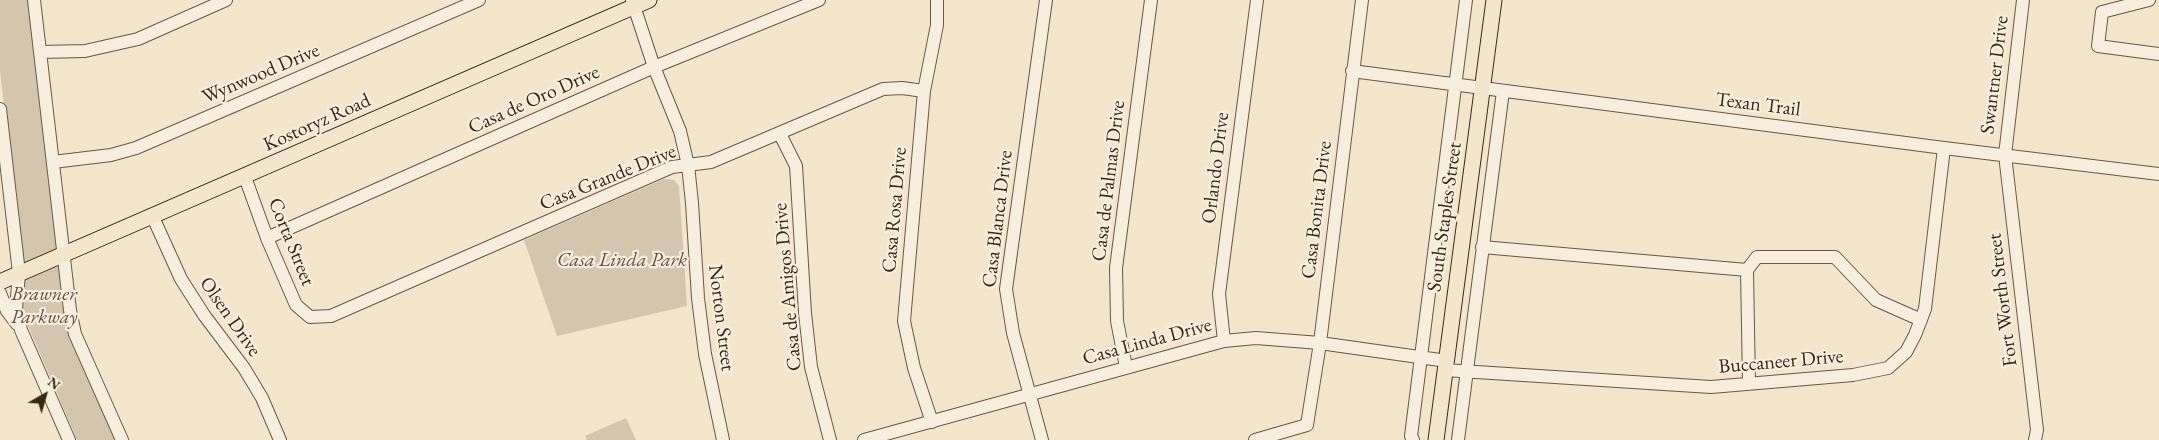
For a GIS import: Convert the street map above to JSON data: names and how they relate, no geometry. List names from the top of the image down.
{
  "streets": {
    "main road": ["Kostoryz Road", "South Staples Street"],
    "street": [
      "Wynwood Drive",
      "Swantner Drive",
      "Casa de Oro Drive",
      "Texan Trail",
      "Orlando Drive",
      "Casa Grande Drive",
      "Casa de Palmas Drive",
      "Casa Rosa Drive",
      "Casa Bonita Drive",
      "Casa Blanca Drive",
      "Corta Street",
      "Casa de Amigos Drive",
      "Fort Worth Street",
      "Olsen Drive",
      "Norton Street",
      "Casa Linda Drive",
      "Buccaneer Drive"
    ]
  },
  "crossings": [
    ["Swantner Drive", "Texan Trail"],
    ["Swantner Drive", "Fort Worth Street"],
    ["Casa de Oro Drive", "Corta Street"],
    ["Casa de Oro Drive", "Norton Street"],
    ["Texan Trail", "Casa Bonita Drive"],
    ["Texan Trail", "South Staples Street"],
    ["Texan Trail", "Fort Worth Street"],
    ["Texan Trail", "Buccaneer Drive"],
    ["Kostoryz Road", "Corta Street"],
    ["Kostoryz Road", "Olsen Drive"],
    ["Kostoryz Road", "Norton Street"],
    ["Orlando Drive", "Casa Linda Drive"],
    ["Casa Grande Drive", "Casa Rosa Drive"],
    ["Casa Grande Drive", "Corta Street"],
    ["Casa Grande Drive", "Casa de Amigos Drive"],
    ["Casa Grande Drive", "Norton Street"],
    ["Casa de Palmas Drive", "Casa Linda Drive"],
    ["Casa Rosa Drive", "Casa Linda Drive"],
    ["Casa Bonita Drive", "Casa Linda Drive"],
    ["South Staples Street", "Casa Linda Drive"],
    ["South Staples Street", "Buccaneer Drive"],
    ["Casa Blanca Drive", "Casa Linda Drive"],
    ["Casa Linda Drive", "Buccaneer Drive"]
  ],
  "parks": ["Casa Linda Park", "Brawner Parkway"],
  "north": "top right"
}
